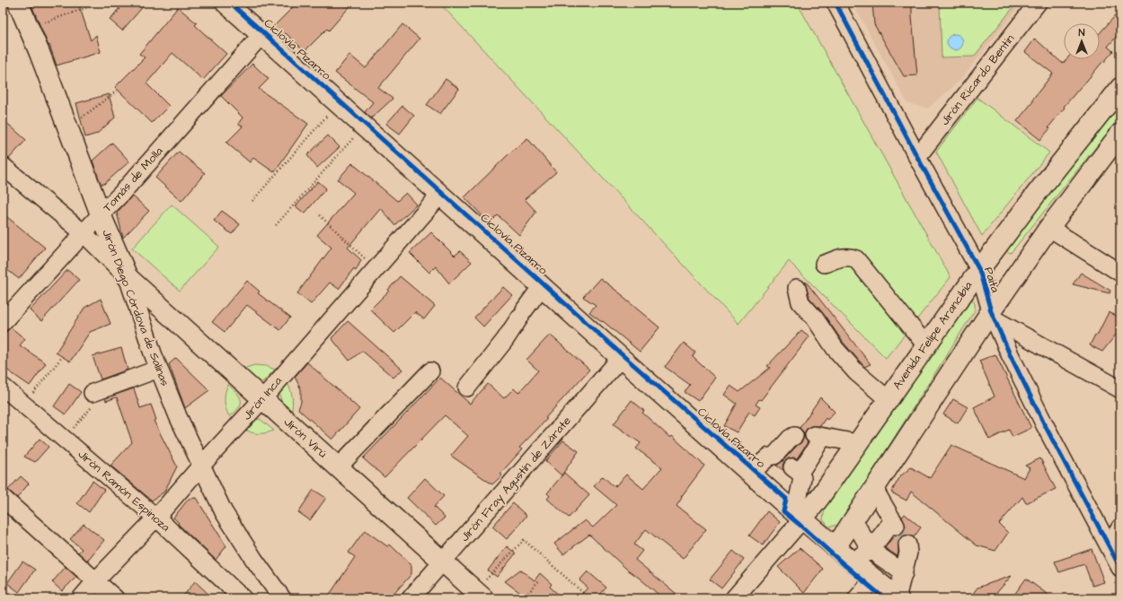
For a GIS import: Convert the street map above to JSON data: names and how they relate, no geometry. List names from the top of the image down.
{
  "streets": {
    "main road": ["Jirón Diego Córdova de Salinas", "Avenida Felipe Arancibia", "Jirón Virú"],
    "street": [
      "Jirón Ricardo Bentin",
      "Tomás de Molla",
      "Paita",
      "Jirón Inca",
      "Jirón Fray Agustín de Zárate",
      "Jirón Ramón Espinoza"
    ],
    "cycle path": ["Ciclovía Pizarro"]
  },
  "crossings": [
    ["Jirón Ricardo Bentin", "Paita"],
    ["Tomás de Molla", "Jirón Diego Córdova de Salinas"],
    ["Paita", "Avenida Felipe Arancibia"],
    ["Jirón Diego Córdova de Salinas", "Jirón Inca"],
    ["Jirón Diego Córdova de Salinas", "Jirón Virú"],
    ["Jirón Inca", "Jirón Virú"],
    ["Jirón Inca", "Jirón Ramón Espinoza"],
    ["Jirón Virú", "Jirón Fray Agustín de Zárate"]
  ],
  "north": "top"
}
